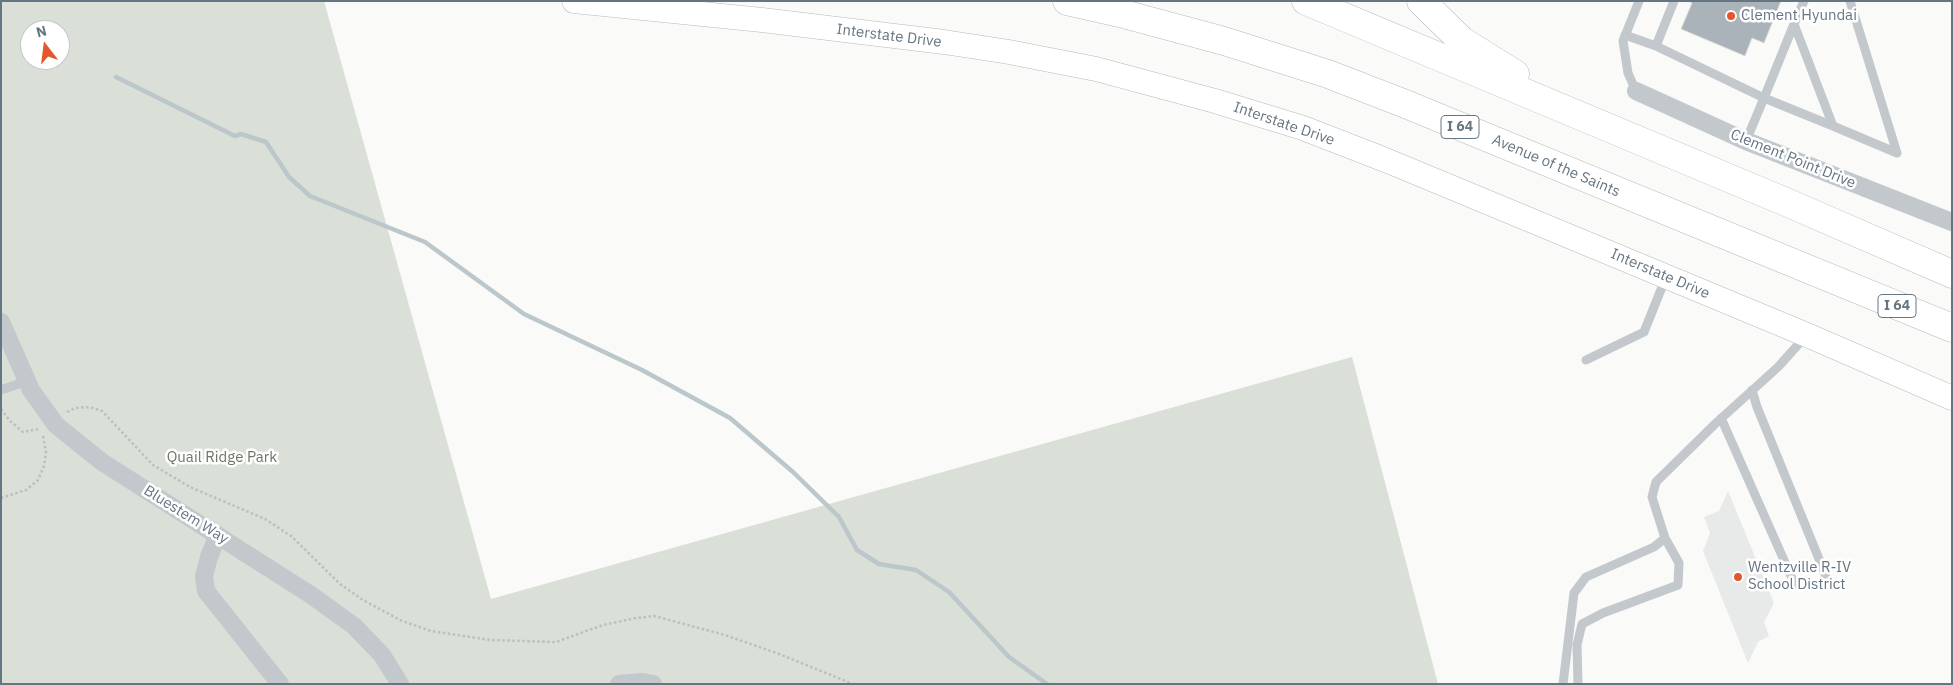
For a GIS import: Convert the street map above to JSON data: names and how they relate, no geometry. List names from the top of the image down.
{
  "streets": {
    "highway": ["I 64", "Avenue of the Saints"],
    "main road": ["Interstate Drive"],
    "street": ["Clement Point Drive", "Bluestem Way"]
  },
  "parks": ["Quail Ridge Park"],
  "places": ["Clement Hyundai", "Wentzville R-IV School District"],
  "north": "top"
}
